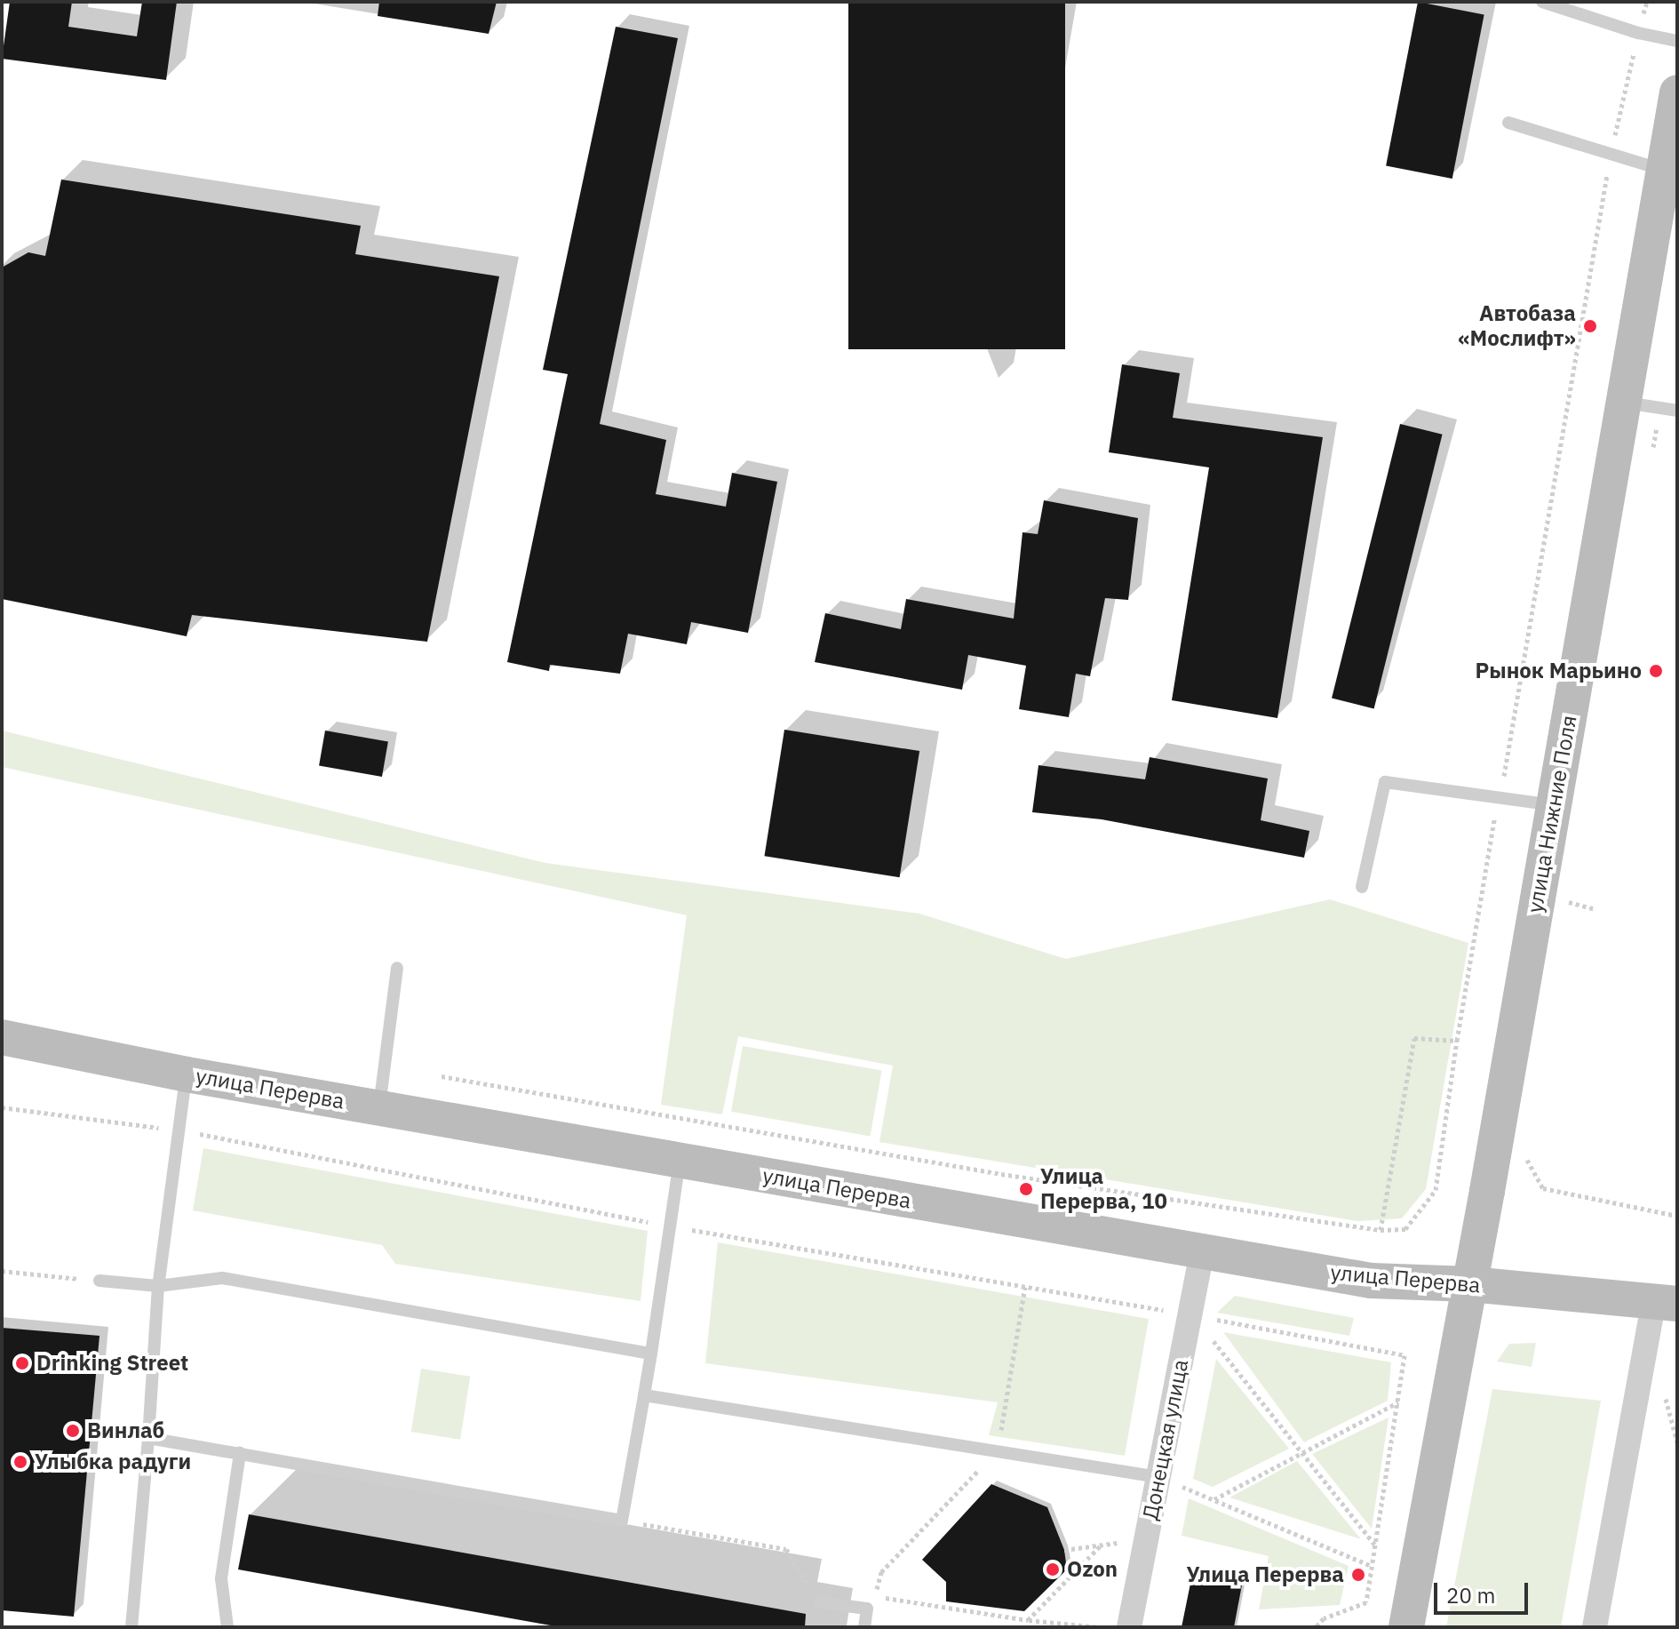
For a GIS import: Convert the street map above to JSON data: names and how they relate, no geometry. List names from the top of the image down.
{
  "streets": {
    "main road": ["улица Нижние Поля", "улица Перерва"],
    "street": ["Донецкая улица"]
  },
  "crossings": [
    ["улица Нижние Поля", "улица Перерва"],
    ["улица Перерва", "Донецкая улица"]
  ],
  "places": [
    "Автобаза «Мослифт»",
    "Рынок Марьино",
    "Улица Перерва, 10",
    "Drinking Street",
    "Винлаб",
    "Улыбка радуги",
    "Ozon",
    "Улица Перерва"
  ],
  "scale_bar": "20 m"
}
